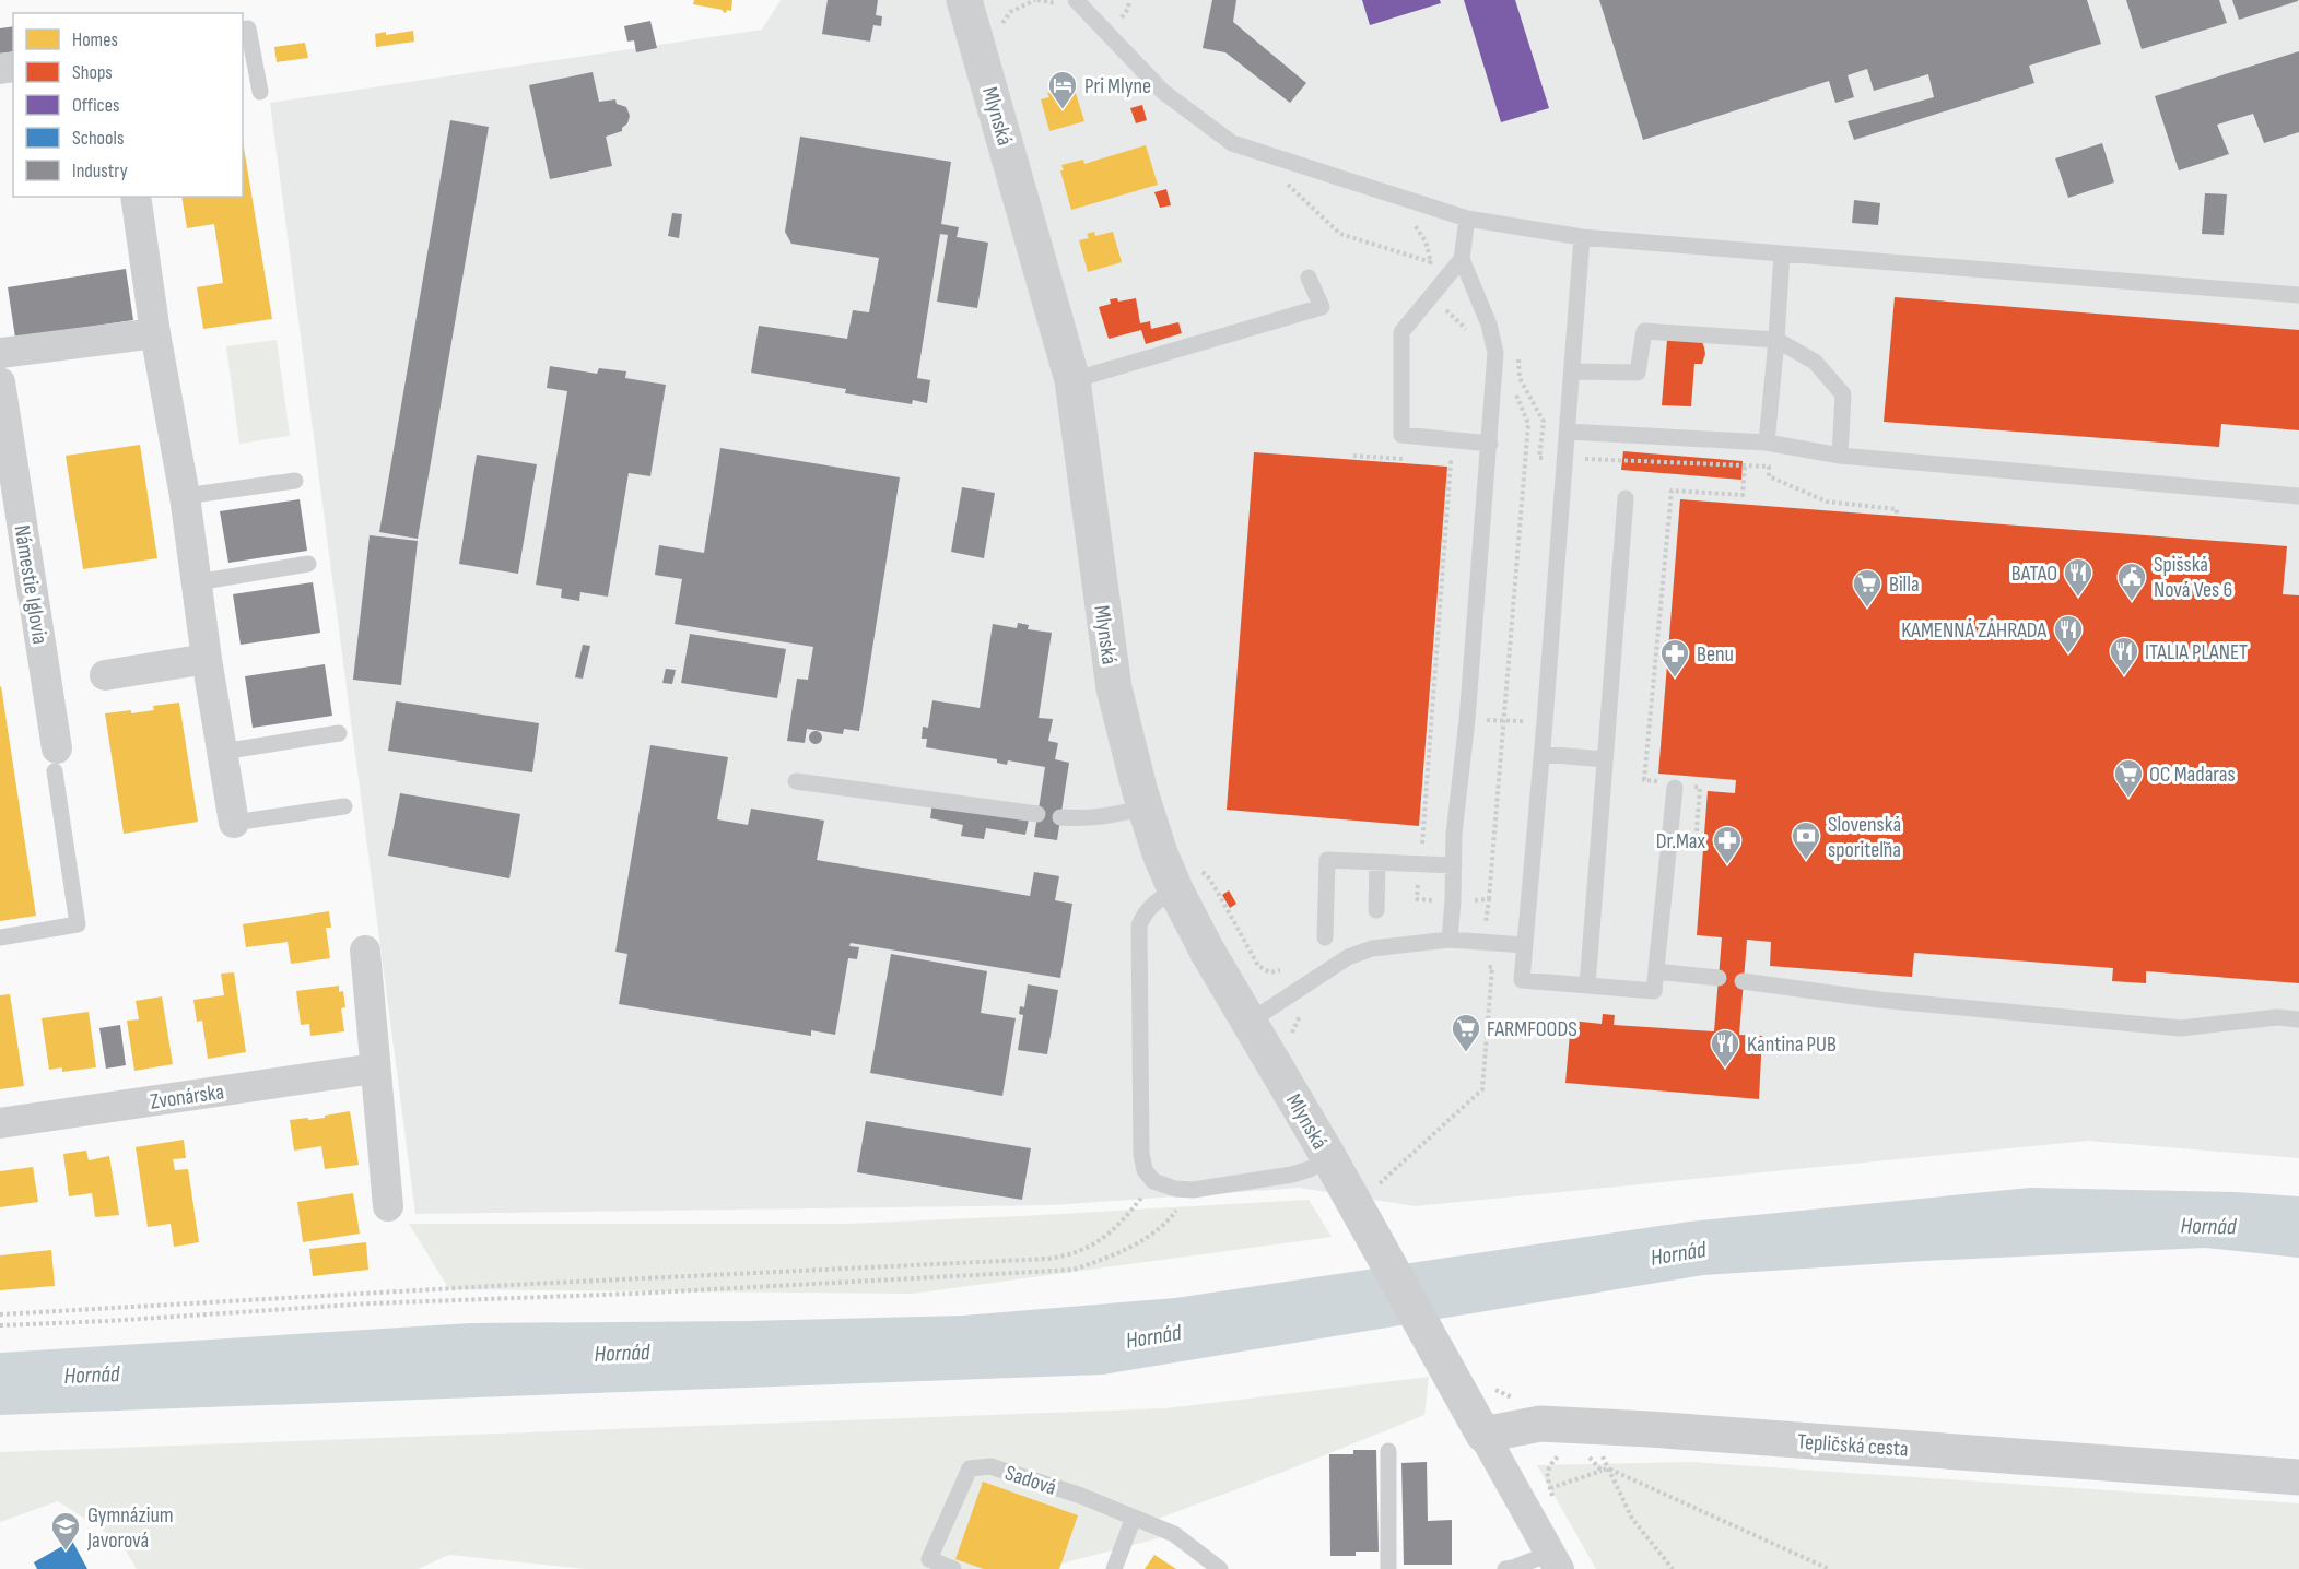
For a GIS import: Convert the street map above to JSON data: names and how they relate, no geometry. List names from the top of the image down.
{
  "streets": {
    "street": [
      "Mlynská",
      "Námestie Iglovia",
      "Zvonárska",
      "Tepličská cesta"
    ],
    "lane": ["Sadová"]
  },
  "crossings": [
    ["Mlynská", "Tepličská cesta"]
  ],
  "water": ["Hornád"],
  "places": {
    "hotel": ["Pri Mlyne"],
    "restaurant": [
      "BATAO",
      "KAMENNÁ ZÁHRADA",
      "ITALIA PLANET",
      "Kantina PUB"
    ],
    "public building": ["Spišská Nová Ves 6"],
    "supermarket": ["Billa", "OC Madaras", "FARMFOODS"],
    "pharmacy": ["Benu", "Dr.Max"],
    "bank": ["Slovenská sporiteľňa"],
    "school or university": ["Gymnázium Javorová"]
  },
  "legend": [
    "Homes",
    "Shops",
    "Offices",
    "Schools",
    "Industry"
  ]
}
